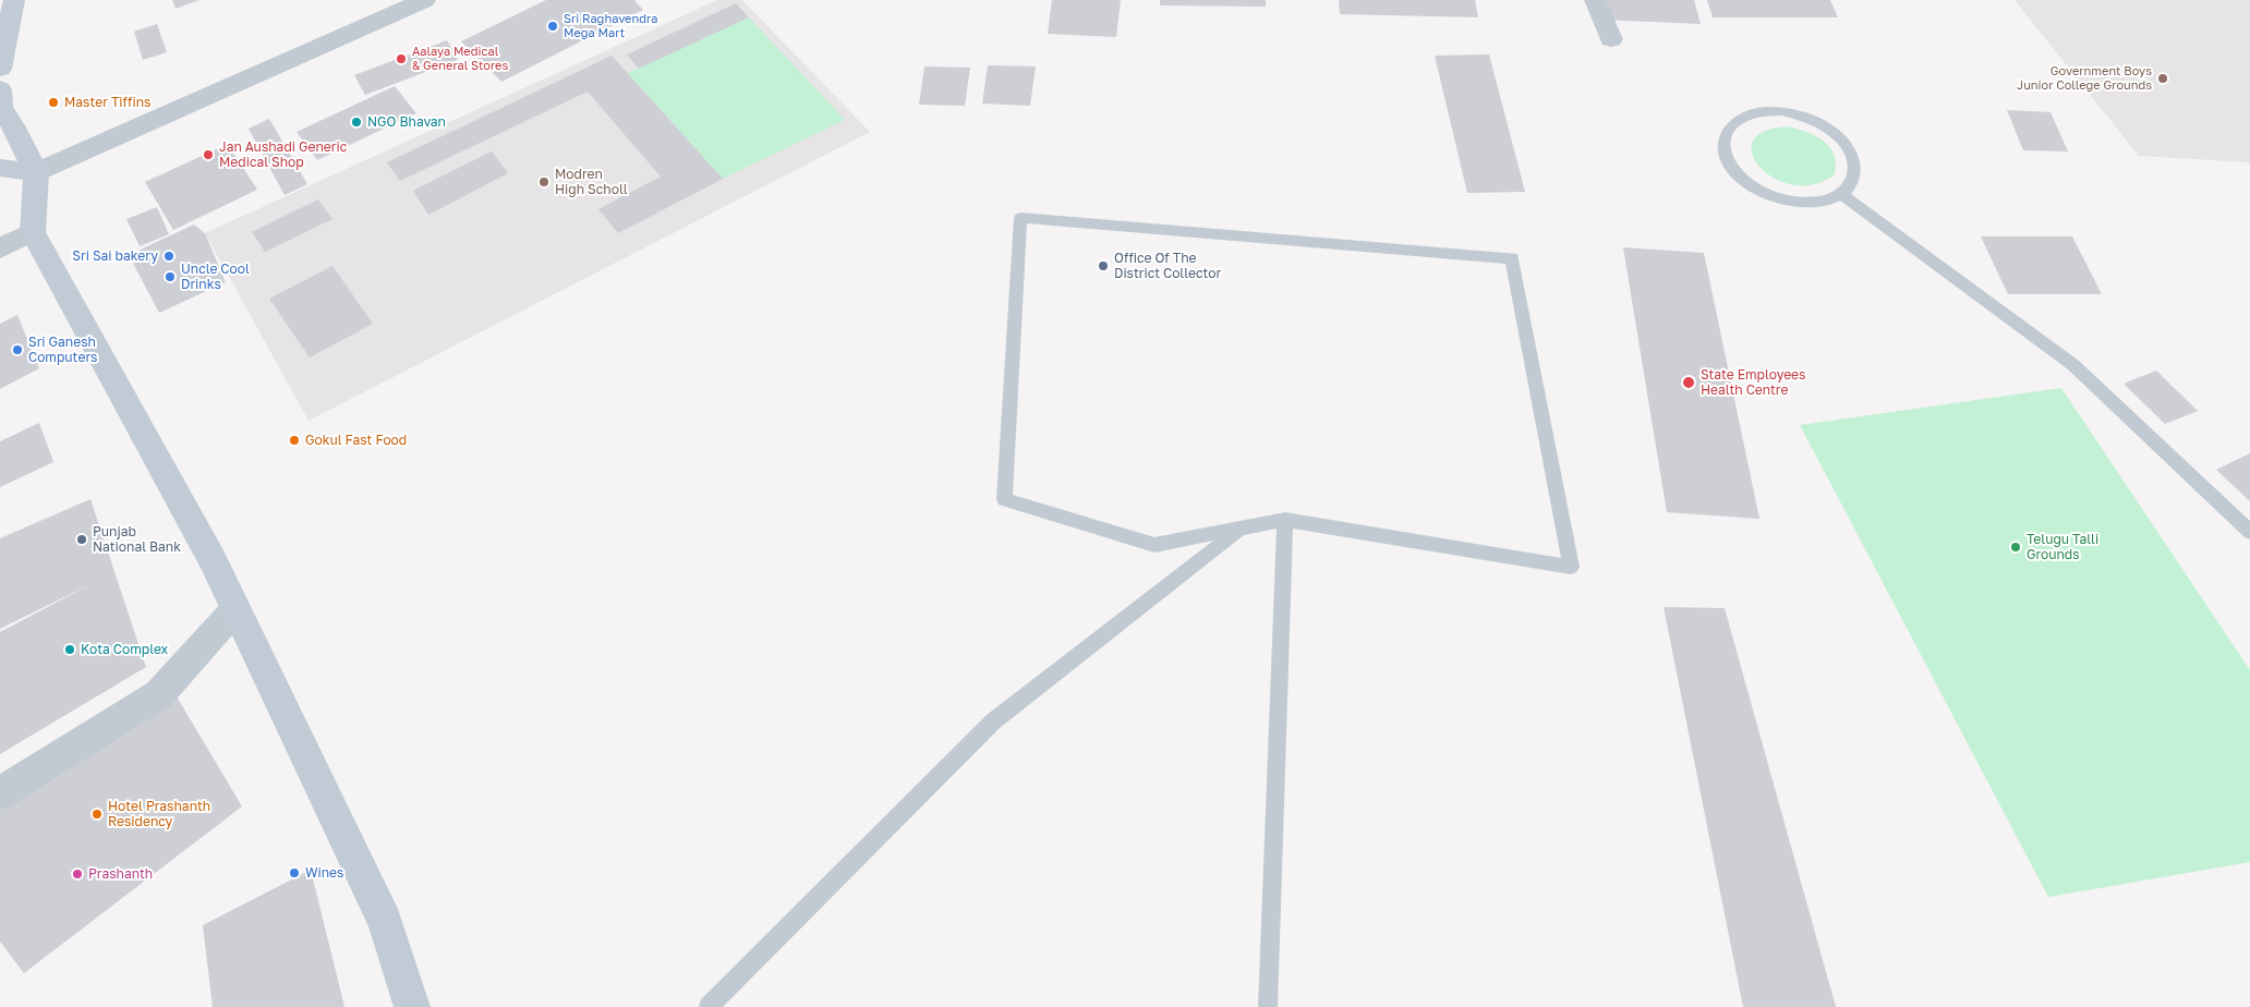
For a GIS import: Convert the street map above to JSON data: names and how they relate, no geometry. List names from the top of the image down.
{
  "places": [
    "Sri Raghavendra Mega Mart",
    "Aalaya Medical & General Stores",
    "Government Boys Junior College Grounds",
    "Master Tiffins",
    "NGO Bhavan",
    "Jan Aushadi Generic Medical Shop",
    "Modren High Scholl",
    "Sri Sai bakery",
    "Office Of The District Collector",
    "Uncle Cool Drinks",
    "Sri Ganesh Computers",
    "State Employees Health Centre",
    "Gokul Fast Food",
    "Punjab National Bank",
    "Telugu Talli Grounds",
    "Kota Complex",
    "Hotel Prashanth Residency",
    "Wines",
    "Prashanth"
  ]
}
